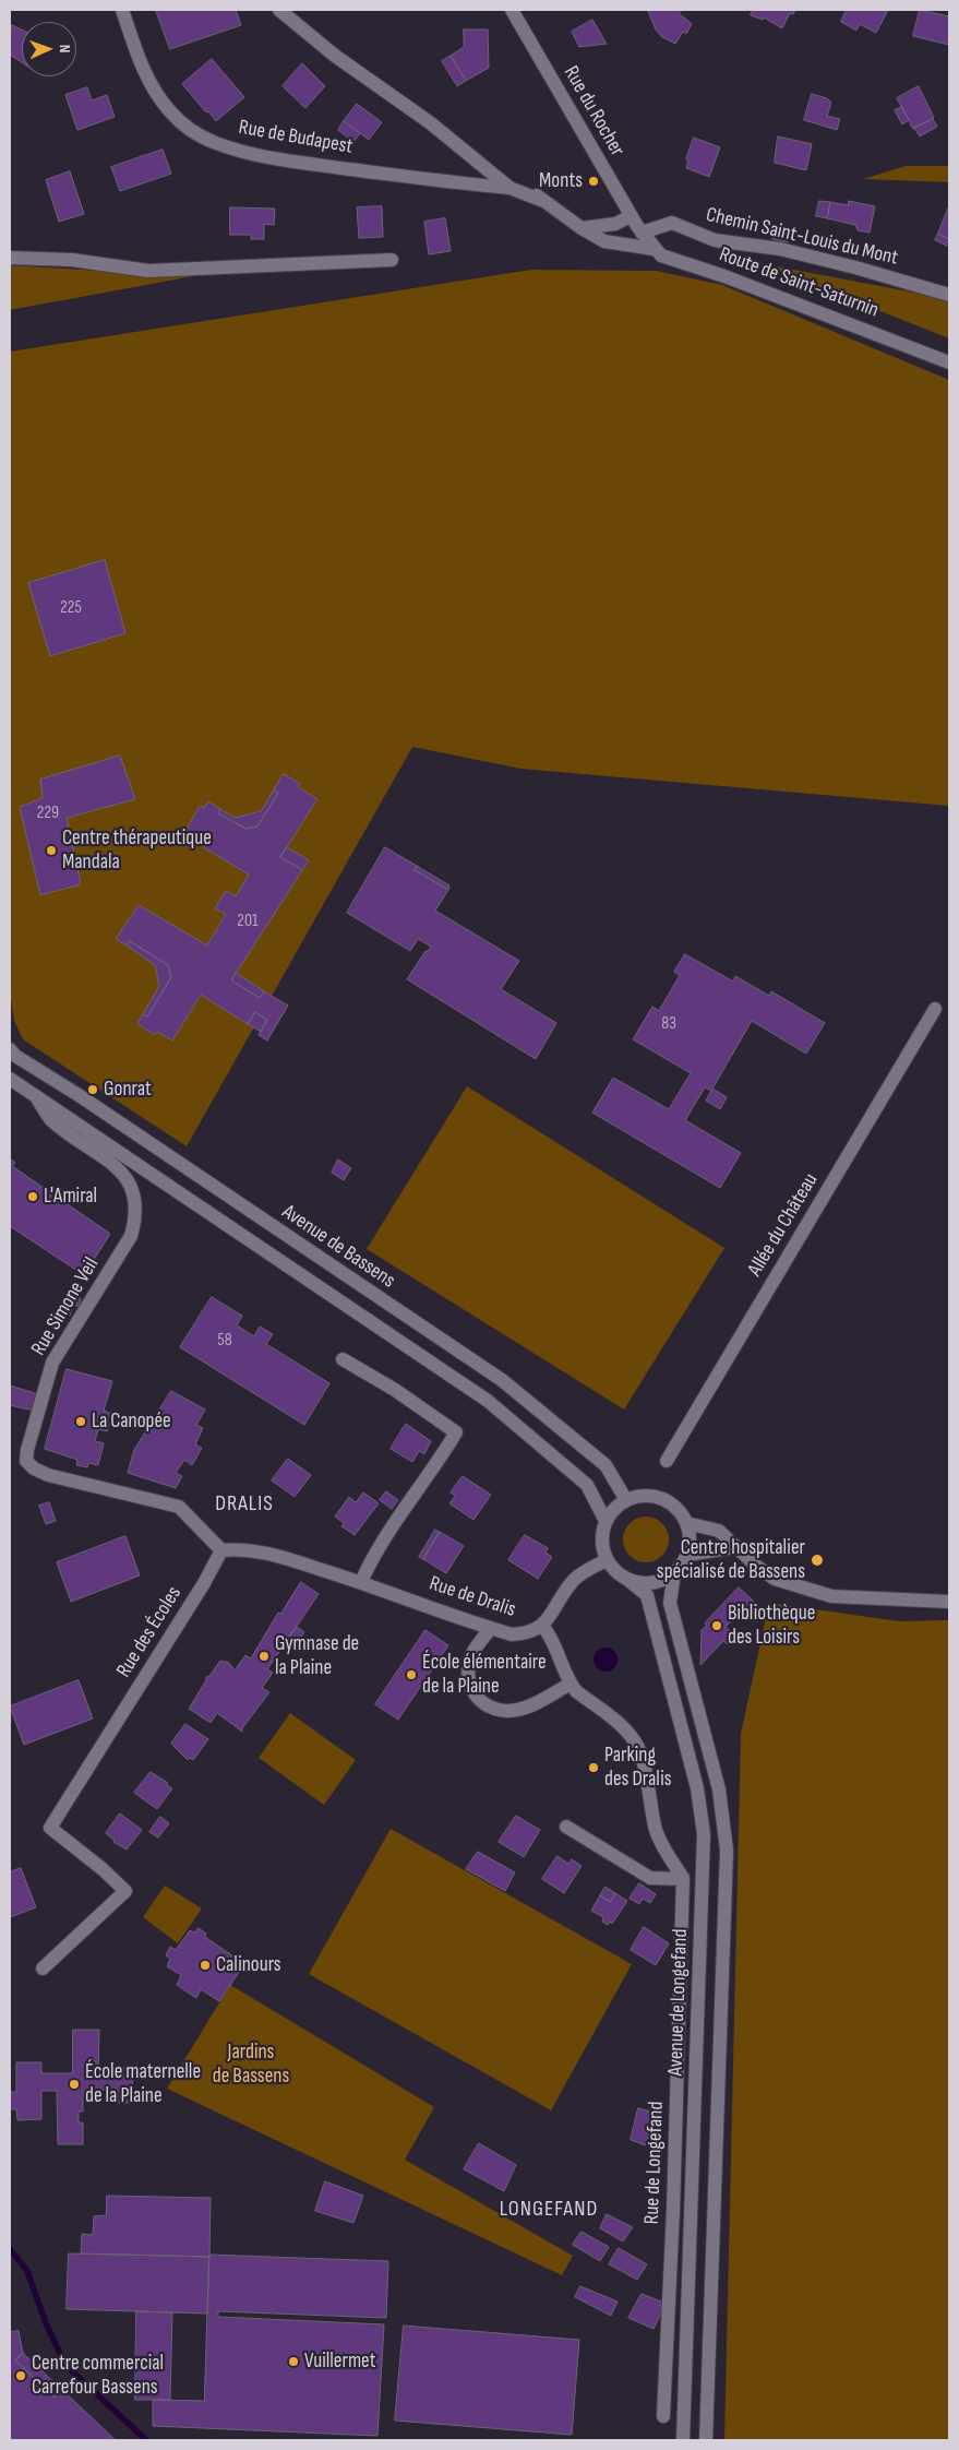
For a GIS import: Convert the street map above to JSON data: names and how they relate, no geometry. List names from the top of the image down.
{
  "streets": {
    "street": [
      "Rue du Rocher",
      "Rue de Budapest",
      "Chemin Saint-Louis du Mont",
      "Route de Saint-Saturnin",
      "Allée du Château",
      "Avenue de Bassens",
      "Rue Simone Veil",
      "Rue de Dralis",
      "Rue des Écoles",
      "Avenue de Longefand",
      "Rue de Longefand"
    ]
  },
  "crossings": [
    ["Rue du Rocher", "Chemin Saint-Louis du Mont"],
    ["Rue du Rocher", "Route de Saint-Saturnin"],
    ["Chemin Saint-Louis du Mont", "Route de Saint-Saturnin"],
    ["Avenue de Bassens", "Rue Simone Veil"],
    ["Avenue de Bassens", "Avenue de Longefand"],
    ["Rue Simone Veil", "Rue des Écoles"]
  ],
  "districts": ["DRALIS", "LONGEFAND"],
  "parks": ["Jardins de Bassens"],
  "places": [
    "Monts",
    "Centre thérapeutique Mandala",
    "Gonrat",
    "L'Amiral",
    "La Canopée",
    "Centre hospitalier spécialisé de Bassens",
    "Bibliothèque des Loisirs",
    "Gymnase de la Plaine",
    "École élémentaire de la Plaine",
    "Parking des Dralis",
    "Calinours",
    "École maternelle de la Plaine",
    "Vuillermet",
    "Centre commercial Carrefour Bassens"
  ],
  "house_numbers": [
    "225",
    "229",
    "201",
    "83",
    "58"
  ],
  "north": "right"
}
